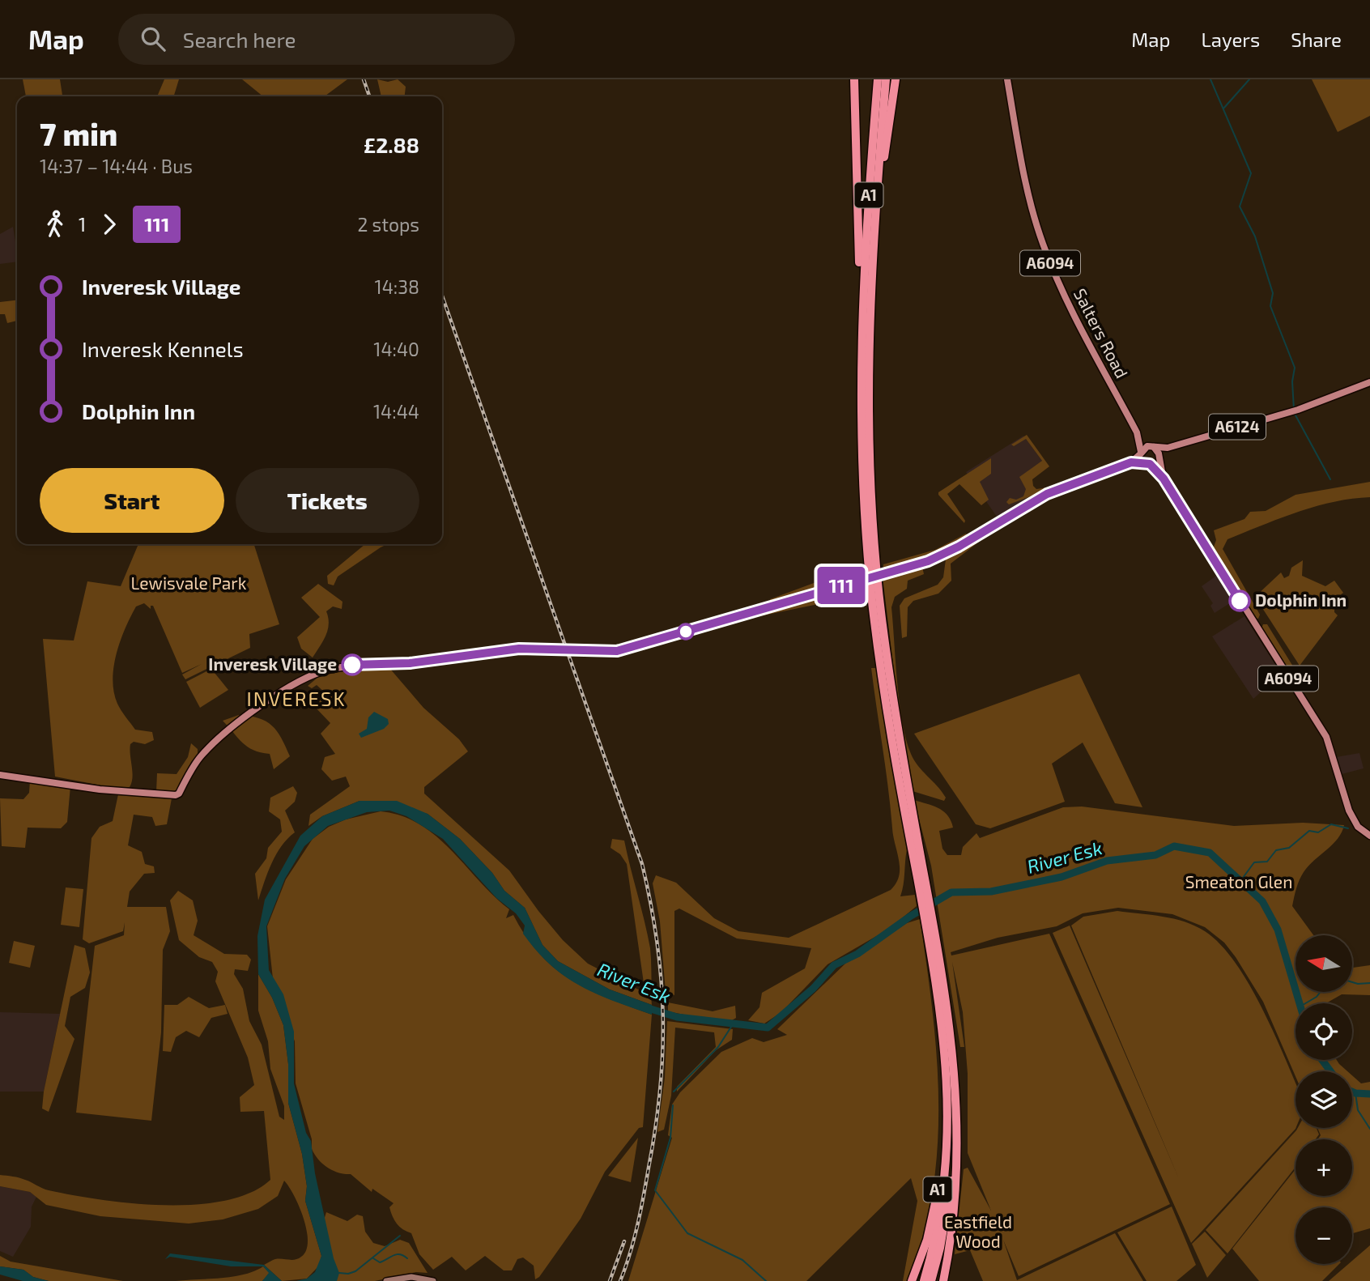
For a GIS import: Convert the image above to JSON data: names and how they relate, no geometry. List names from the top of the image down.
{
  "streets": {
    "highway": ["A1"],
    "main road": ["A6094", "Salters Road", "A6124"]
  },
  "crossings": [
    ["A6094", "Salters Road"],
    ["A6094", "A6124"],
    ["Salters Road", "A6124"]
  ],
  "districts": ["INVERESK"],
  "water": ["River Esk"],
  "parks": ["Lewisvale Park", "Smeaton Glen", "Eastfield Wood"],
  "places": ["Dolphin Inn", "Inveresk Village"],
  "lines": ["bus line 111"],
  "north": "left",
  "page": {
    "header": "Map",
    "search": "Search here",
    "nav": ["Map", "Layers", "Share"],
    "on_map": "111",
    "heading": ["7 min", "14:37 – 14:44 · Bus", "£2.88"],
    "legs": ["1", "111", "2 stops"],
    "list": [
      {
        "name": "Inveresk Village",
        "value": "14:38"
      },
      {
        "name": "Inveresk Kennels",
        "value": "14:40"
      },
      {
        "name": "Dolphin Inn",
        "value": "14:44"
      }
    ],
    "buttons": ["Start", "Tickets"],
    "map_buttons": ["+", "−"]
  }
}
